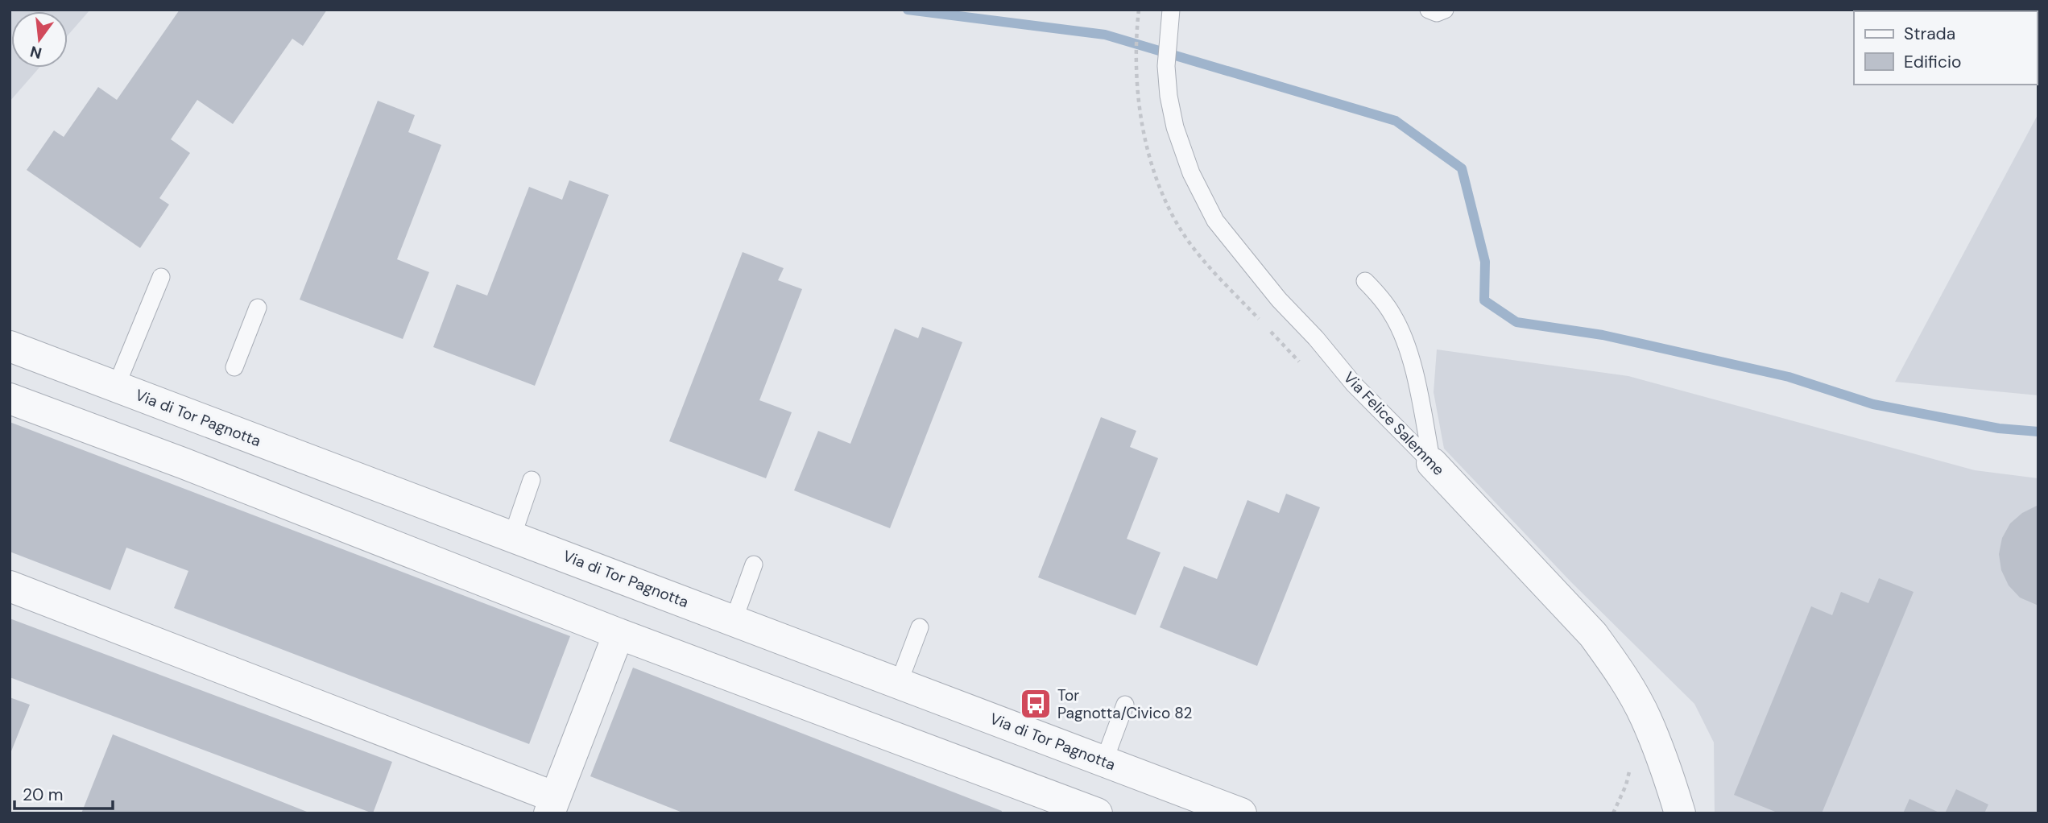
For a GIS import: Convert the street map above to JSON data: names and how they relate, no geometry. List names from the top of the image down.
{
  "streets": {
    "street": ["Via di Tor Pagnotta", "Via Felice Salemme"]
  },
  "places": {
    "bus stop": ["Tor Pagnotta/Civico 82"]
  },
  "legend": ["Strada", "Edificio"],
  "scale_bar": "20 m",
  "north": "bottom"
}
